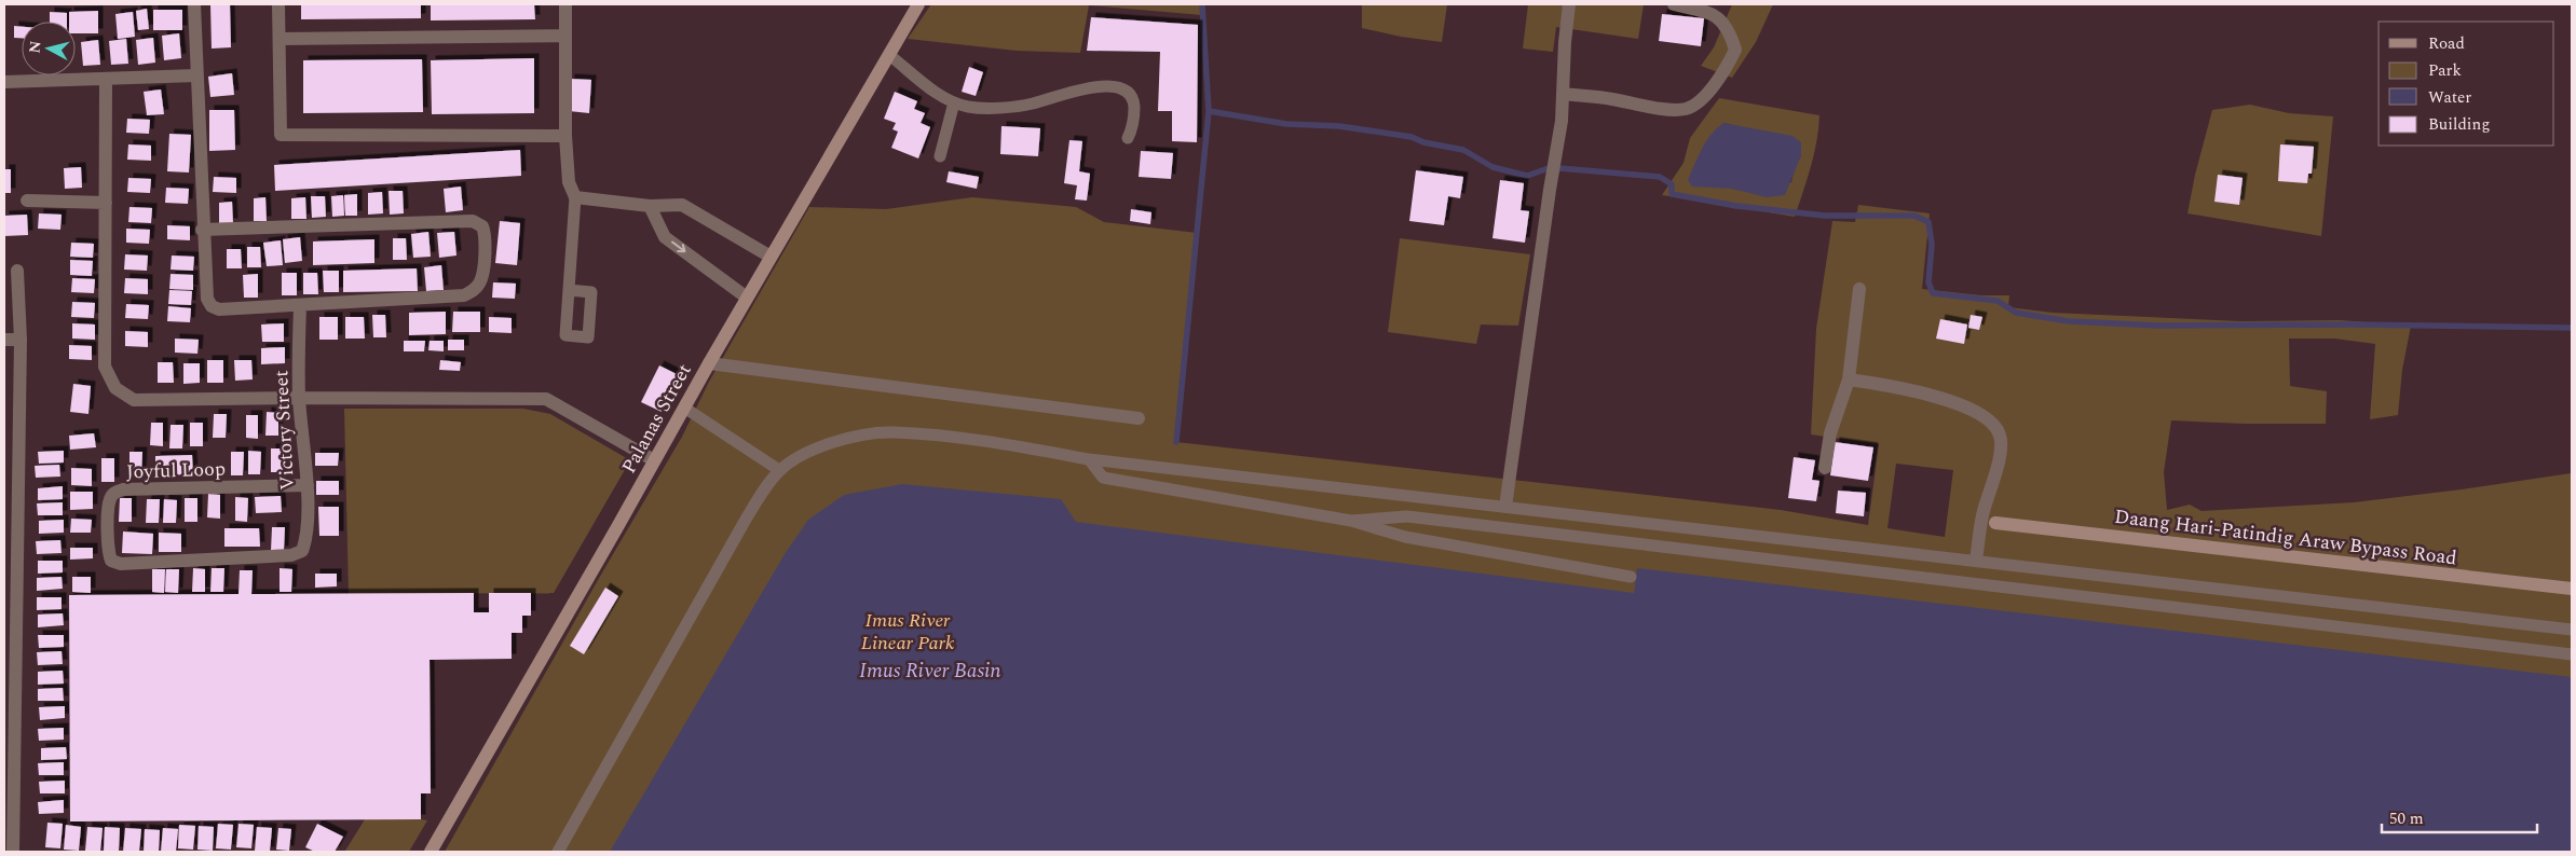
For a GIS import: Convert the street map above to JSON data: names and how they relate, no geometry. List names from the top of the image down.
{
  "streets": {
    "main road": ["Palanas Street", "Daang Hari-Patindig Araw Bypass Road"],
    "street": ["Victory Street", "Joyful Loop"]
  },
  "crossings": [
    ["Victory Street", "Joyful Loop"]
  ],
  "water": ["Imus River Basin"],
  "parks": ["Imus River Linear Park"],
  "legend": [
    "Road",
    "Park",
    "Water",
    "Building"
  ],
  "scale_bar": "50 m",
  "north": "left"
}
